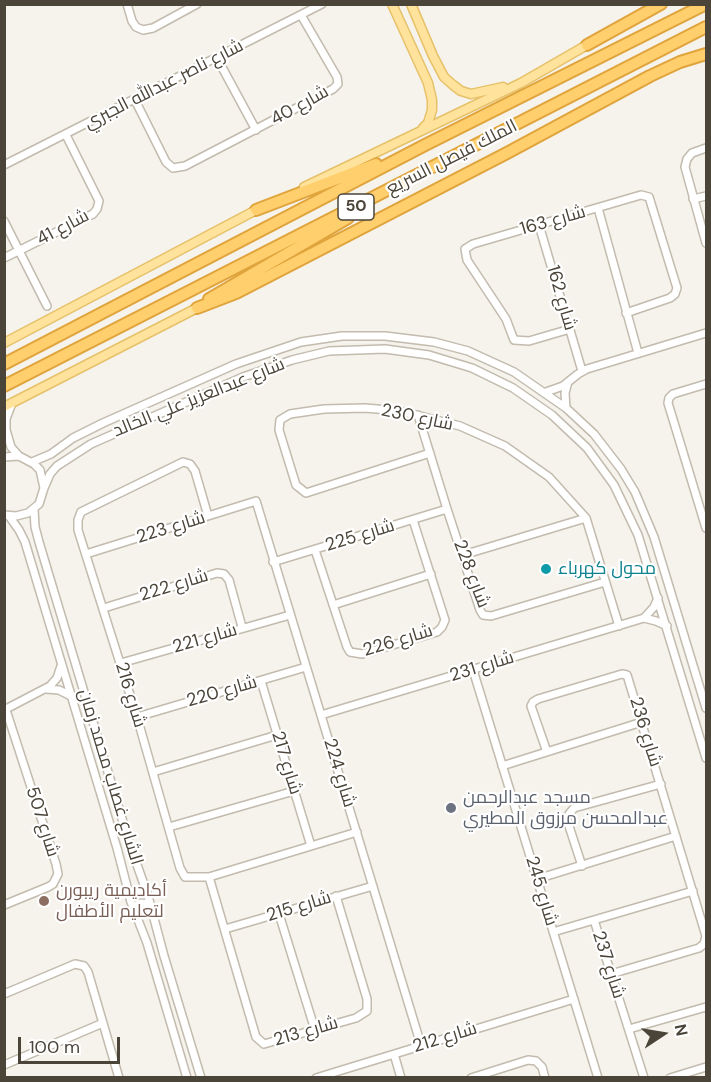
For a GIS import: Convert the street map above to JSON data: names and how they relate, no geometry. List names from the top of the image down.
{
  "streets": {
    "highway": ["الملك فيصل السريع", "50"],
    "street": [
      "شارع ناصر عبدالله الجبري",
      "شارع 40",
      "شارع 163",
      "شارع 41",
      "شارع 162",
      "شارع عبدالعزيز علي الخالد",
      "شارع 230",
      "شارع 223",
      "شارع 225",
      "شارع 228",
      "شارع 222",
      "شارع 221",
      "شارع 226",
      "شارع 231",
      "شارع 220",
      "شارع 216",
      "شارع 236",
      "شارع 217",
      "شارع 224",
      "الشارع غصاب محمد زمان",
      "شارع 507",
      "شارع 245",
      "شارع 215",
      "شارع 237",
      "شارع 213",
      "شارع 212"
    ]
  },
  "crossings": [
    ["شارع ناصر عبدالله الجبري", "شارع 40"],
    ["شارع ناصر عبدالله الجبري", "شارع 41"],
    ["شارع 163", "شارع 162"],
    ["شارع عبدالعزيز علي الخالد", "الشارع غصاب محمد زمان"],
    ["شارع 230", "شارع 228"],
    ["شارع 230", "شارع 231"],
    ["شارع 223", "شارع 216"],
    ["شارع 223", "شارع 224"],
    ["شارع 225", "شارع 228"],
    ["شارع 225", "شارع 226"],
    ["شارع 225", "شارع 224"],
    ["شارع 222", "شارع 221"],
    ["شارع 222", "شارع 216"],
    ["شارع 221", "شارع 216"],
    ["شارع 221", "شارع 224"],
    ["شارع 231", "شارع 224"],
    ["شارع 231", "شارع 245"],
    ["شارع 220", "شارع 216"],
    ["شارع 220", "شارع 217"],
    ["شارع 220", "شارع 224"],
    ["شارع 216", "شارع 217"],
    ["شارع 216", "شارع 224"],
    ["شارع 216", "شارع 213"],
    ["شارع 236", "شارع 237"],
    ["شارع 224", "شارع 215"],
    ["شارع 224", "شارع 212"],
    ["شارع 245", "شارع 212"],
    ["شارع 215", "شارع 213"]
  ],
  "places": ["محول كهرباء", "مسجد عبدالرحمن عبدالمحسن مرزوق المطيري", "أكاديمية ريبورن لتعليم الأطفال"],
  "scale_bar": "100 m",
  "north": "right"
}
